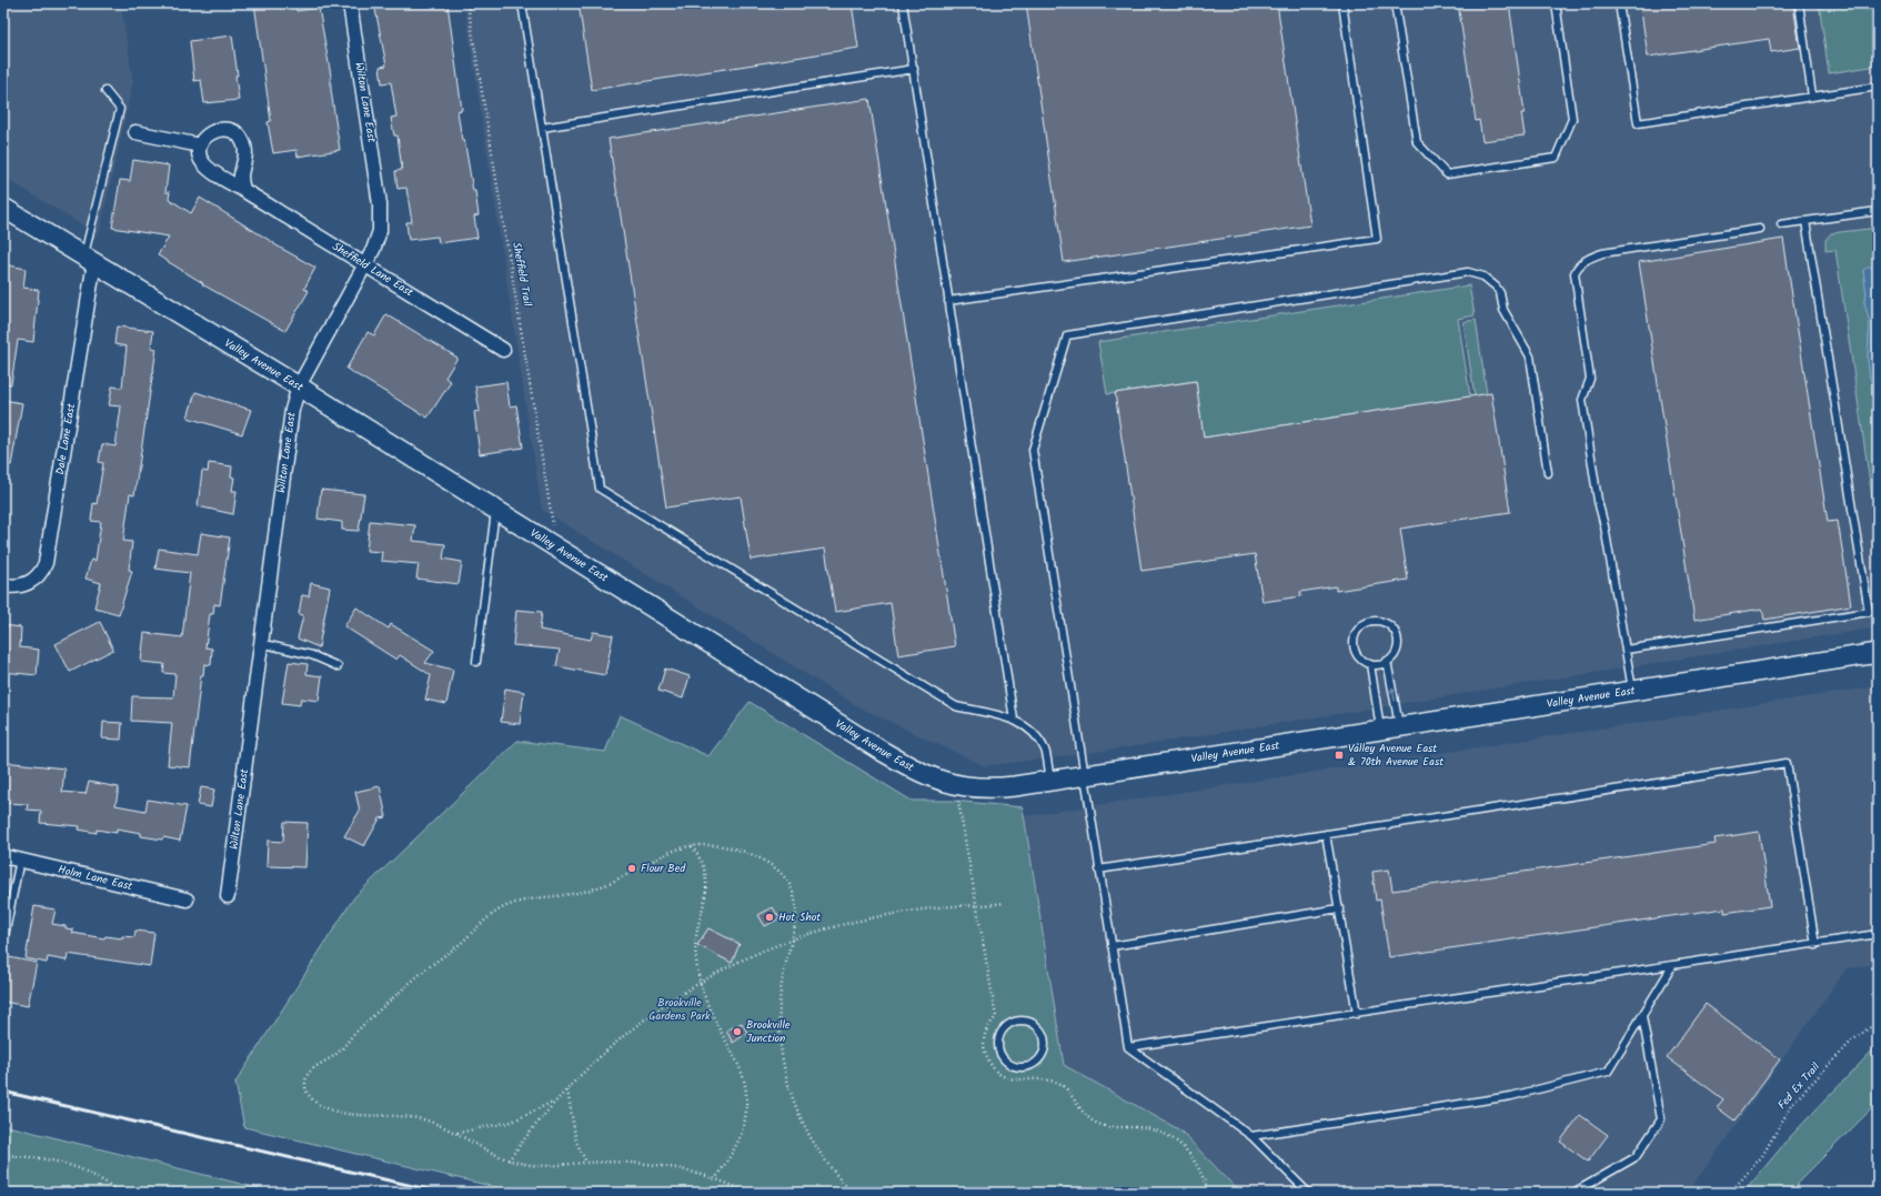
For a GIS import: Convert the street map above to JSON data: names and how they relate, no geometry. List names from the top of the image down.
{
  "streets": {
    "main road": ["Valley Avenue East"],
    "street": [
      "Wilton Lane East",
      "Sheffield Lane East",
      "Dale Lane East",
      "Holm Lane East"
    ],
    "path": ["Sheffield Trail", "Fed Ex Trail"]
  },
  "crossings": [
    ["Wilton Lane East", "Sheffield Lane East"],
    ["Wilton Lane East", "Valley Avenue East"],
    ["Sheffield Trail", "Valley Avenue East"],
    ["Valley Avenue East", "Dale Lane East"]
  ],
  "parks": ["Brookville Gardens Park"],
  "places": {
    "transit": ["Valley Avenue East & 70th Avenue East"],
    "other": ["Flour Bed", "Hot Shot", "Brookville Junction"]
  }
}
